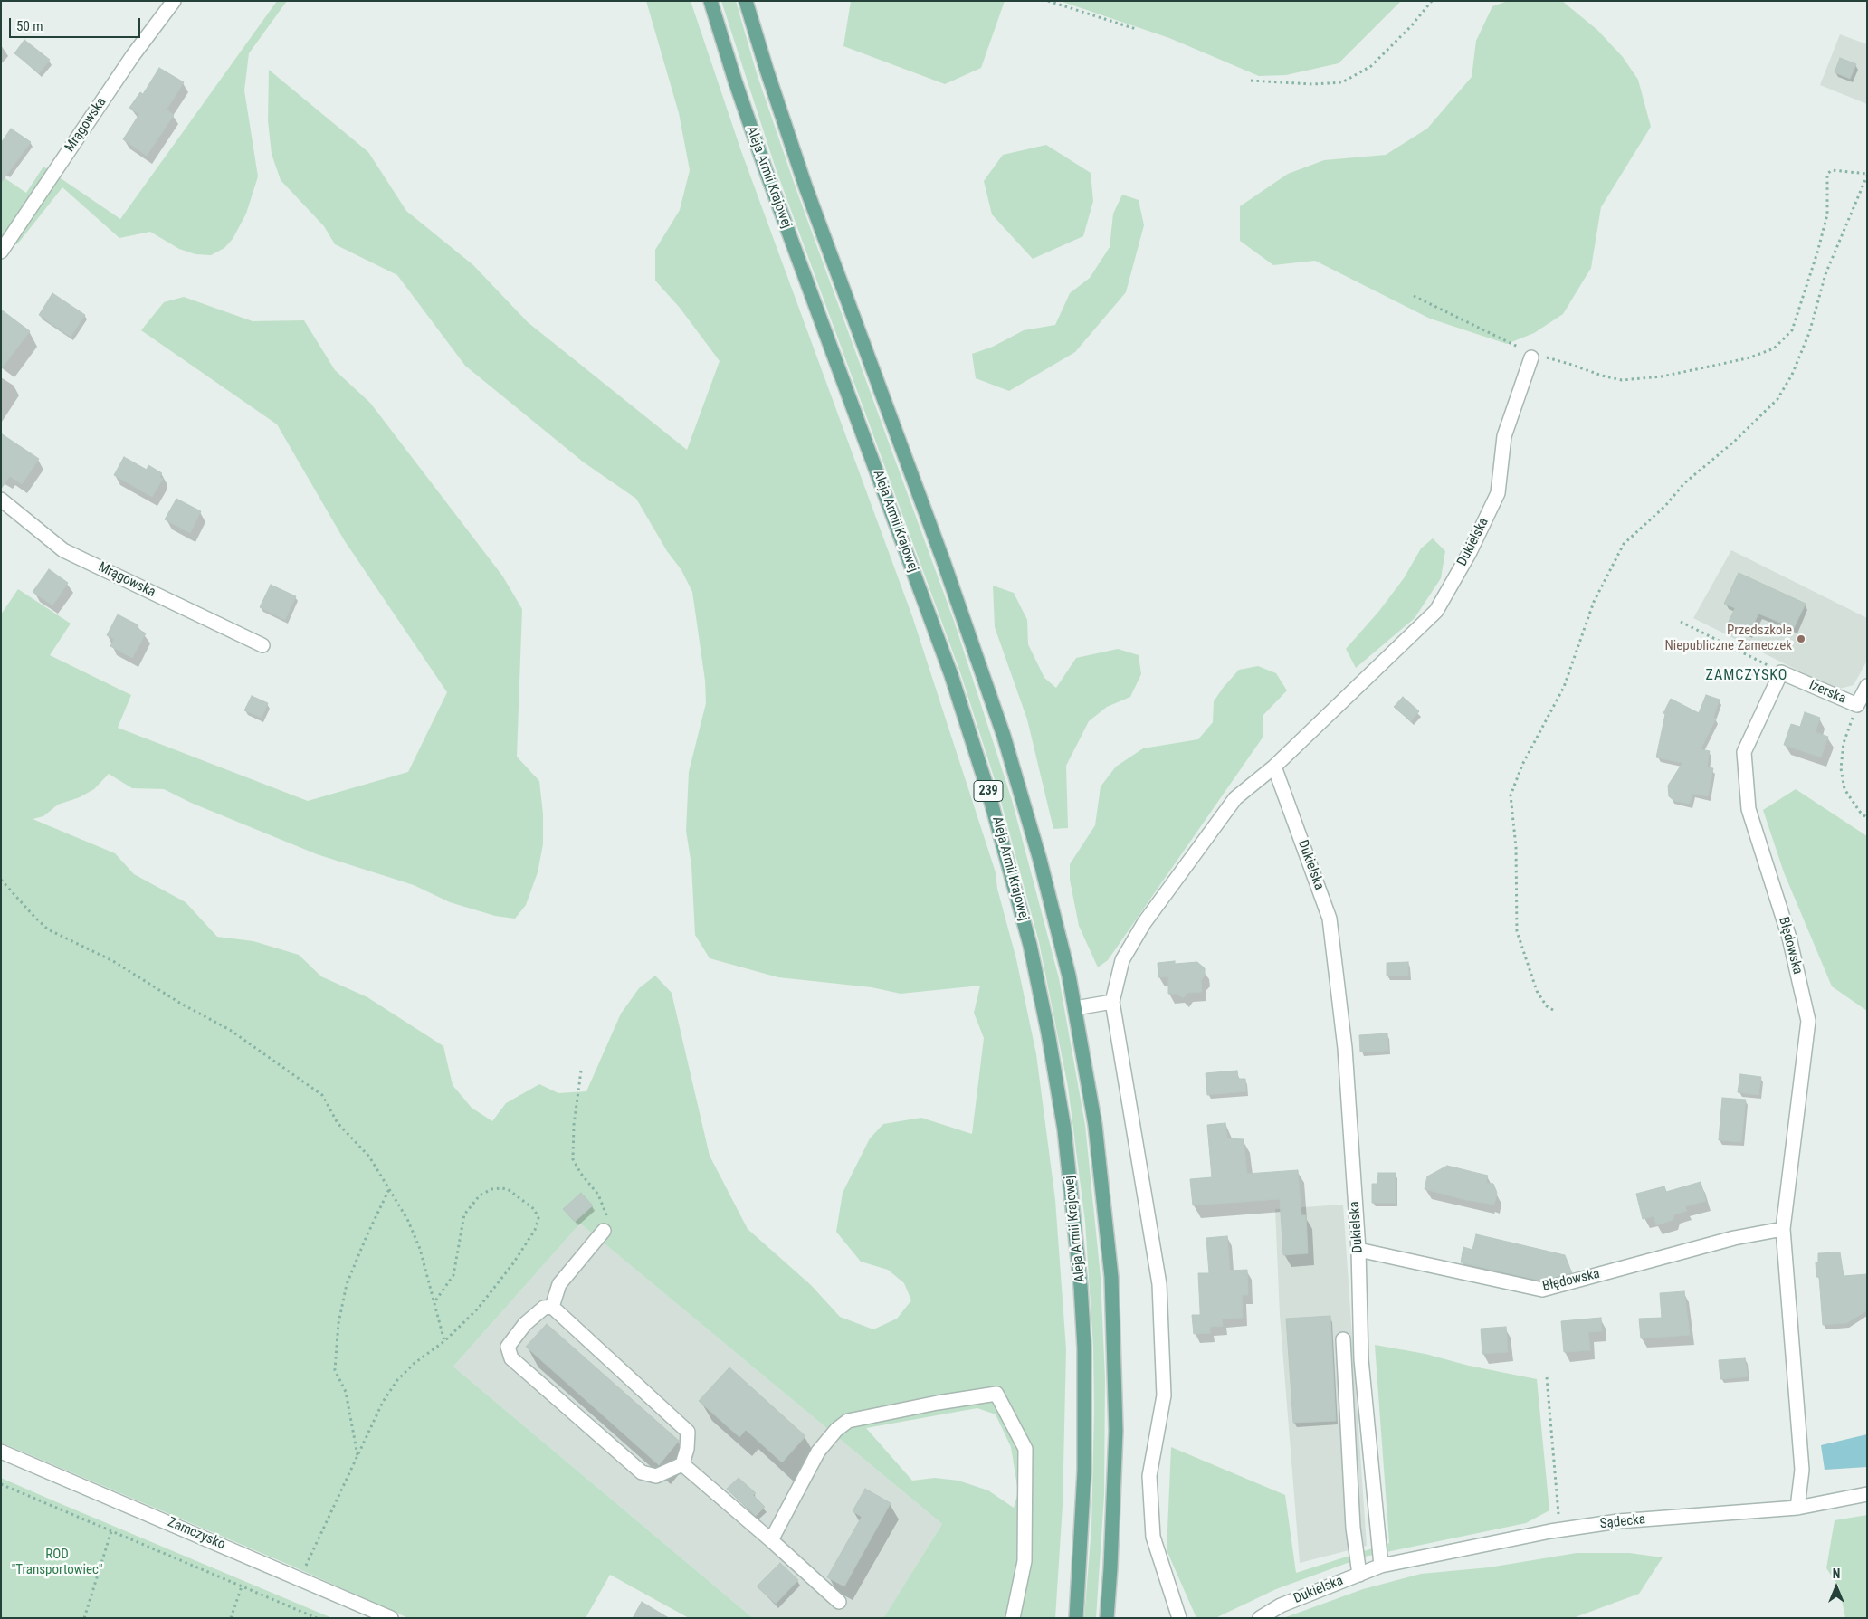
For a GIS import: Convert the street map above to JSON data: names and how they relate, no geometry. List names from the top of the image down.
{
  "streets": {
    "main road": ["Aleja Armii Krajowej", "239"],
    "street": [
      "Mrągowska",
      "Dukielska",
      "Izerska",
      "Błędowska",
      "Sądecka",
      "Zamczysko"
    ]
  },
  "crossings": [
    ["Dukielska", "Błędowska"],
    ["Dukielska", "Sądecka"],
    ["Izerska", "Błędowska"],
    ["Błędowska", "Sądecka"]
  ],
  "districts": ["ZAMCZYSKO"],
  "parks": ["ROD \"Transportowiec\""],
  "places": ["Przedszkole Niepubliczne Zameczek"],
  "scale_bar": "50 m",
  "north": "top"
}
